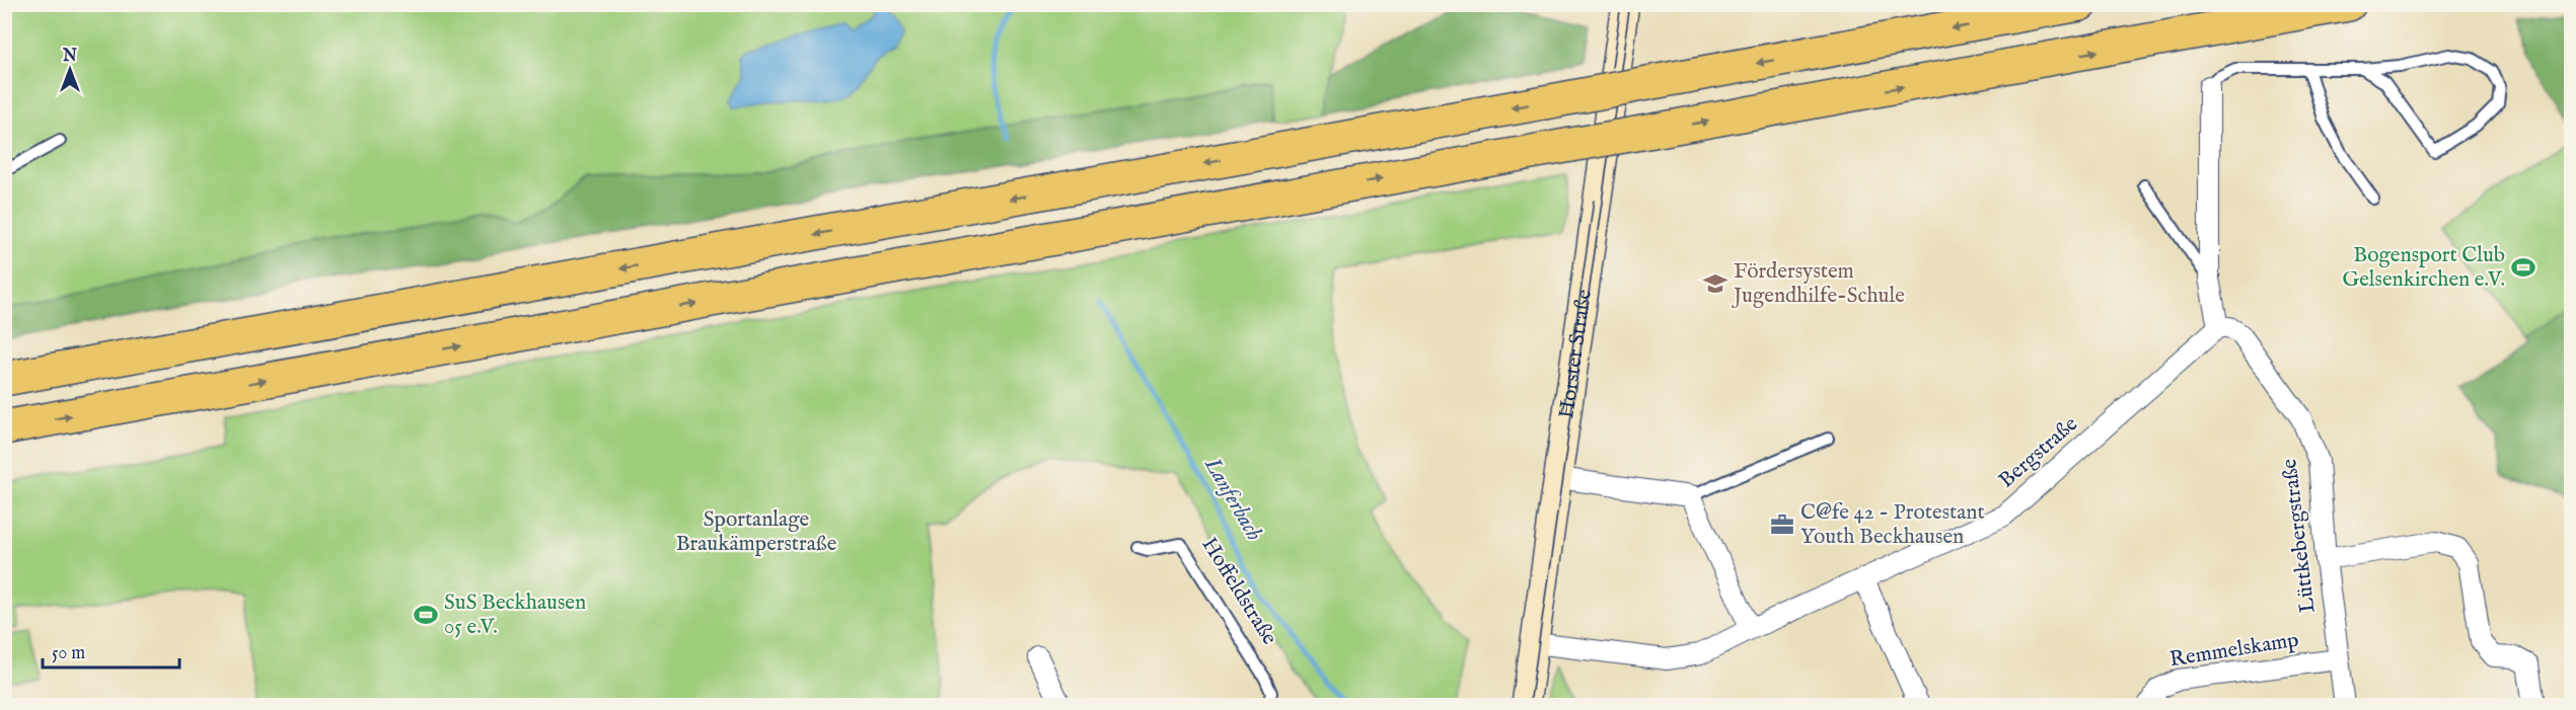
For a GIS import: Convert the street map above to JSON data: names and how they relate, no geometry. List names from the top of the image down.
{
  "streets": {
    "main road": ["Horster Straße"],
    "street": ["Bergstraße", "Lüttkebergstraße", "Remmelskamp"],
    "lane": ["Hoffeldstraße"]
  },
  "crossings": [
    ["Horster Straße", "Bergstraße"],
    ["Bergstraße", "Lüttkebergstraße"],
    ["Lüttkebergstraße", "Remmelskamp"]
  ],
  "water": ["Lanferbach"],
  "parks": ["Sportanlage Braukämperstraße"],
  "places": {
    "sports": ["Bogensport Club Gelsenkirchen e.V.", "SuS Beckhausen 05 e.V."],
    "school or university": ["Fördersystem Jugendhilfe-Schule"],
    "office": ["C@fe 42 - Protestant Youth Beckhausen"]
  },
  "scale_bar": "50 m",
  "north": "top"
}
